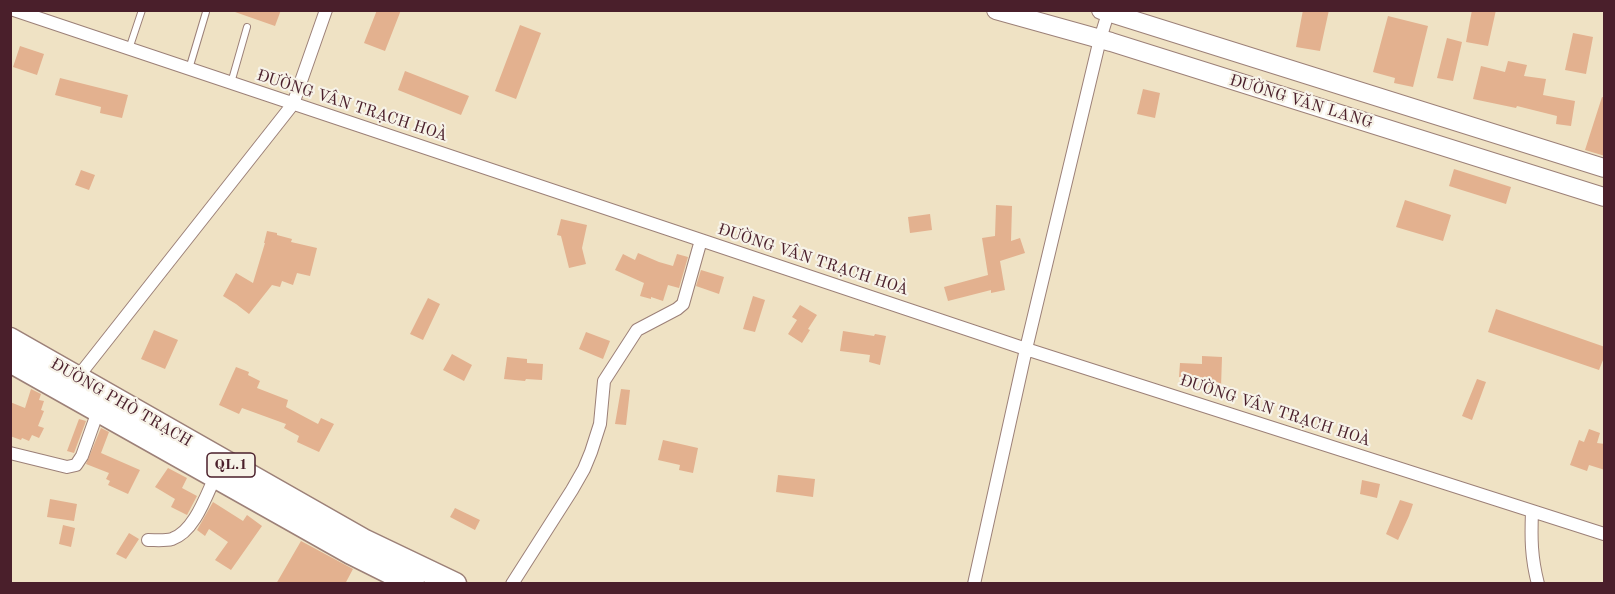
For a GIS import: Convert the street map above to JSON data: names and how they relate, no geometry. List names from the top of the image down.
{
  "streets": {
    "highway": ["ĐƯỜNG PHÒ TRẠCH", "QL.1"],
    "street": ["ĐƯỜNG VĂN LANG", "ĐƯỜNG VÂN TRẠCH HOÀ"]
  }
}
